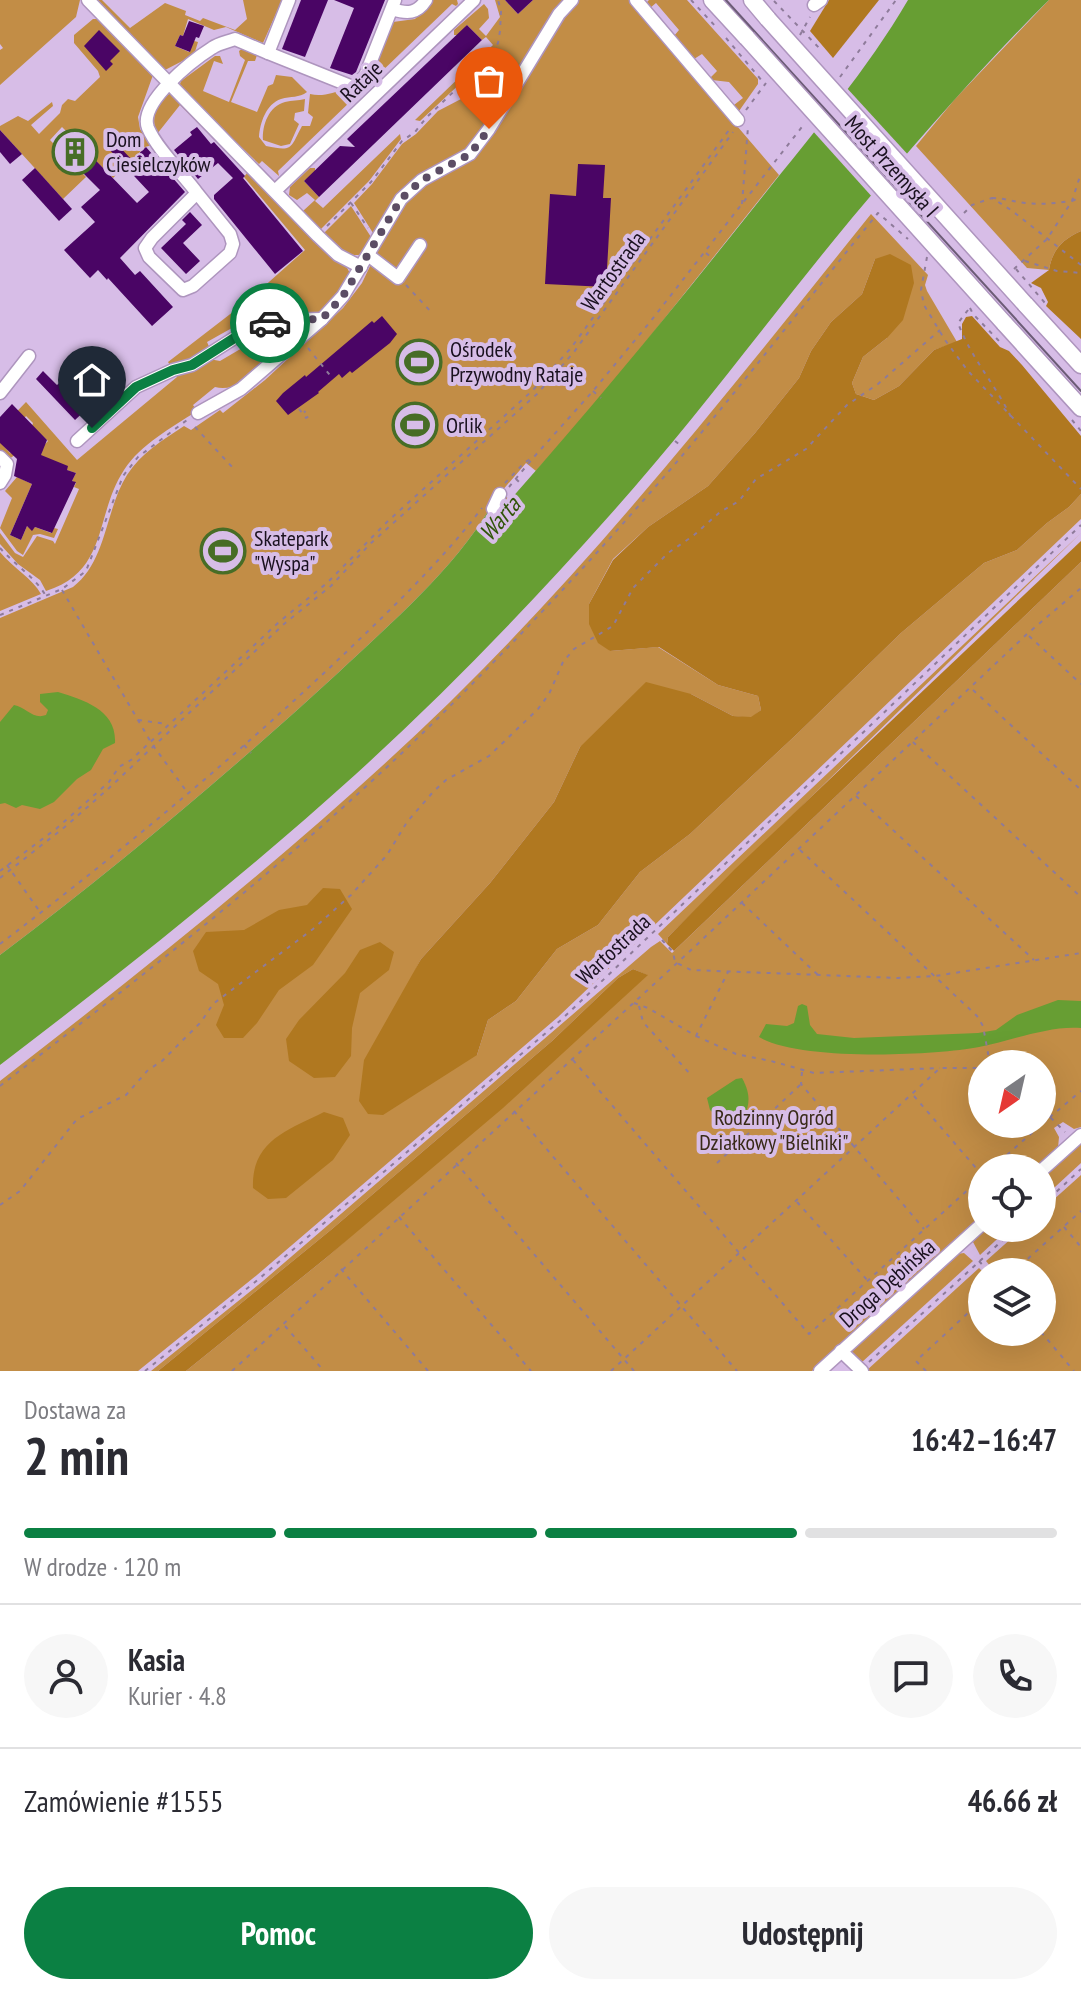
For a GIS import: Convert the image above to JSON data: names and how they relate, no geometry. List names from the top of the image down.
{
  "streets": {
    "main road": ["Most Przemysła I"],
    "street": ["Rataje", "Droga Dębińska"],
    "path": ["Wartostrada"]
  },
  "water": ["Warta"],
  "parks": ["Rodzinny Ogród Działkowy \"Bielniki\""],
  "places": {
    "building": ["Dom Ciesielczyków"],
    "sports": ["Ośrodek Przywodny Rataje", "Orlik", "Skatepark \"Wyspa\""]
  },
  "north": "bottom left",
  "page": {
    "heading": ["2 min", "Dostawa za", "16:42–16:47"],
    "panel": [
      "Kasia",
      "Kurier · 4.8",
      "Zamówienie #1555",
      "46.66 zł"
    ],
    "bar": "W drodze · 120 m",
    "buttons": ["Pomoc", "Udostępnij"]
  }
}
